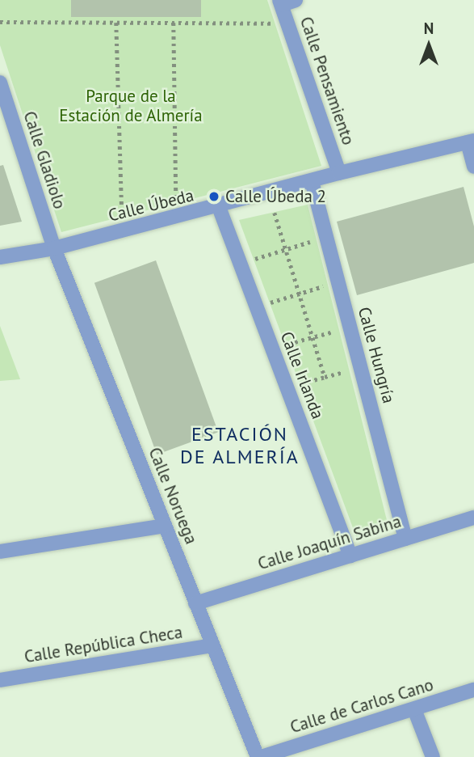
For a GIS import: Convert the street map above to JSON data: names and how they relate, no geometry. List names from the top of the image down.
{
  "streets": {
    "street": [
      "Calle Pensamiento",
      "Calle Gladiolo",
      "Calle Úbeda",
      "Calle Hungría",
      "Calle Irlanda",
      "Calle Noruega",
      "Calle Joaquín Sabina",
      "Calle República Checa",
      "Calle de Carlos Cano"
    ]
  },
  "crossings": [
    ["Calle Pensamiento", "Calle Úbeda"],
    ["Calle Gladiolo", "Calle Úbeda"],
    ["Calle Gladiolo", "Calle Noruega"],
    ["Calle Úbeda", "Calle Hungría"],
    ["Calle Úbeda", "Calle Irlanda"],
    ["Calle Úbeda", "Calle Noruega"],
    ["Calle Hungría", "Calle Joaquín Sabina"],
    ["Calle Irlanda", "Calle Joaquín Sabina"],
    ["Calle Noruega", "Calle Joaquín Sabina"],
    ["Calle Noruega", "Calle República Checa"],
    ["Calle Noruega", "Calle de Carlos Cano"]
  ],
  "districts": ["ESTACIÓN DE ALMERÍA"],
  "parks": ["Parque de la Estación de Almería"],
  "places": ["Calle Úbeda 2"],
  "north": "top"
}
